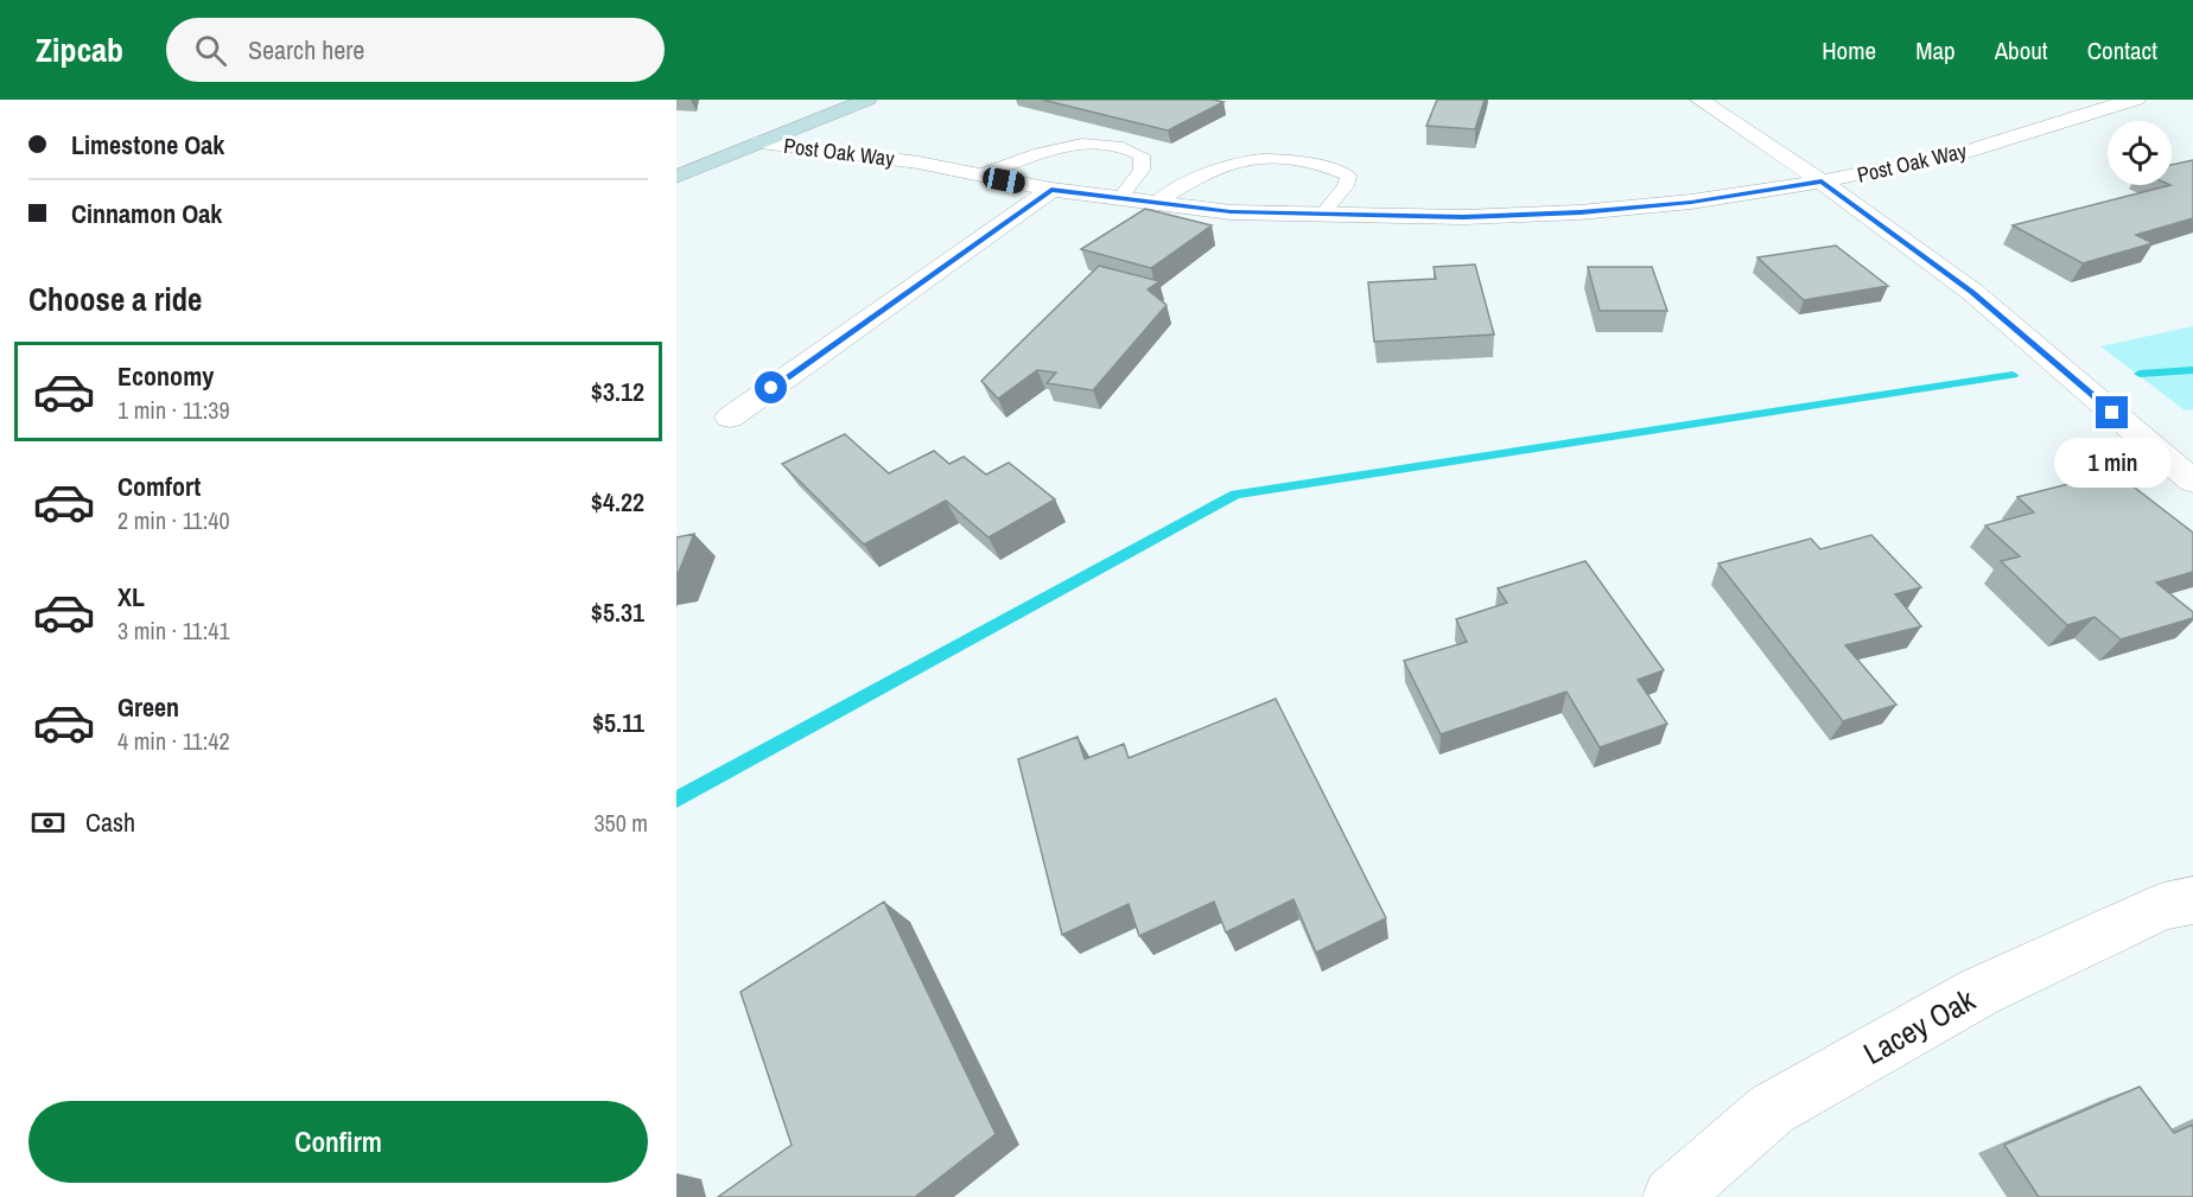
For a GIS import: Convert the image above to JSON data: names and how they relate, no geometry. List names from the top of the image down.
{
  "streets": {
    "street": ["Post Oak Way", "Lacey Oak"]
  },
  "page": {
    "header": "Zipcab",
    "search": "Search here",
    "nav": [
      "Home",
      "Map",
      "About",
      "Contact"
    ],
    "banner": ["Limestone Oak", "Cinnamon Oak"],
    "heading": "Choose a ride",
    "list": [
      {
        "name": "Economy",
        "note": "1 min · 11:39",
        "value": "$3.12"
      },
      {
        "name": "Comfort",
        "note": "2 min · 11:40",
        "value": "$4.22"
      },
      {
        "name": "XL",
        "note": "3 min · 11:41",
        "value": "$5.31"
      },
      {
        "name": "Green",
        "note": "4 min · 11:42",
        "value": "$5.11"
      }
    ],
    "bubble": "1 min",
    "pay": ["Cash", "350 m"],
    "buttons": "Confirm"
  }
}
